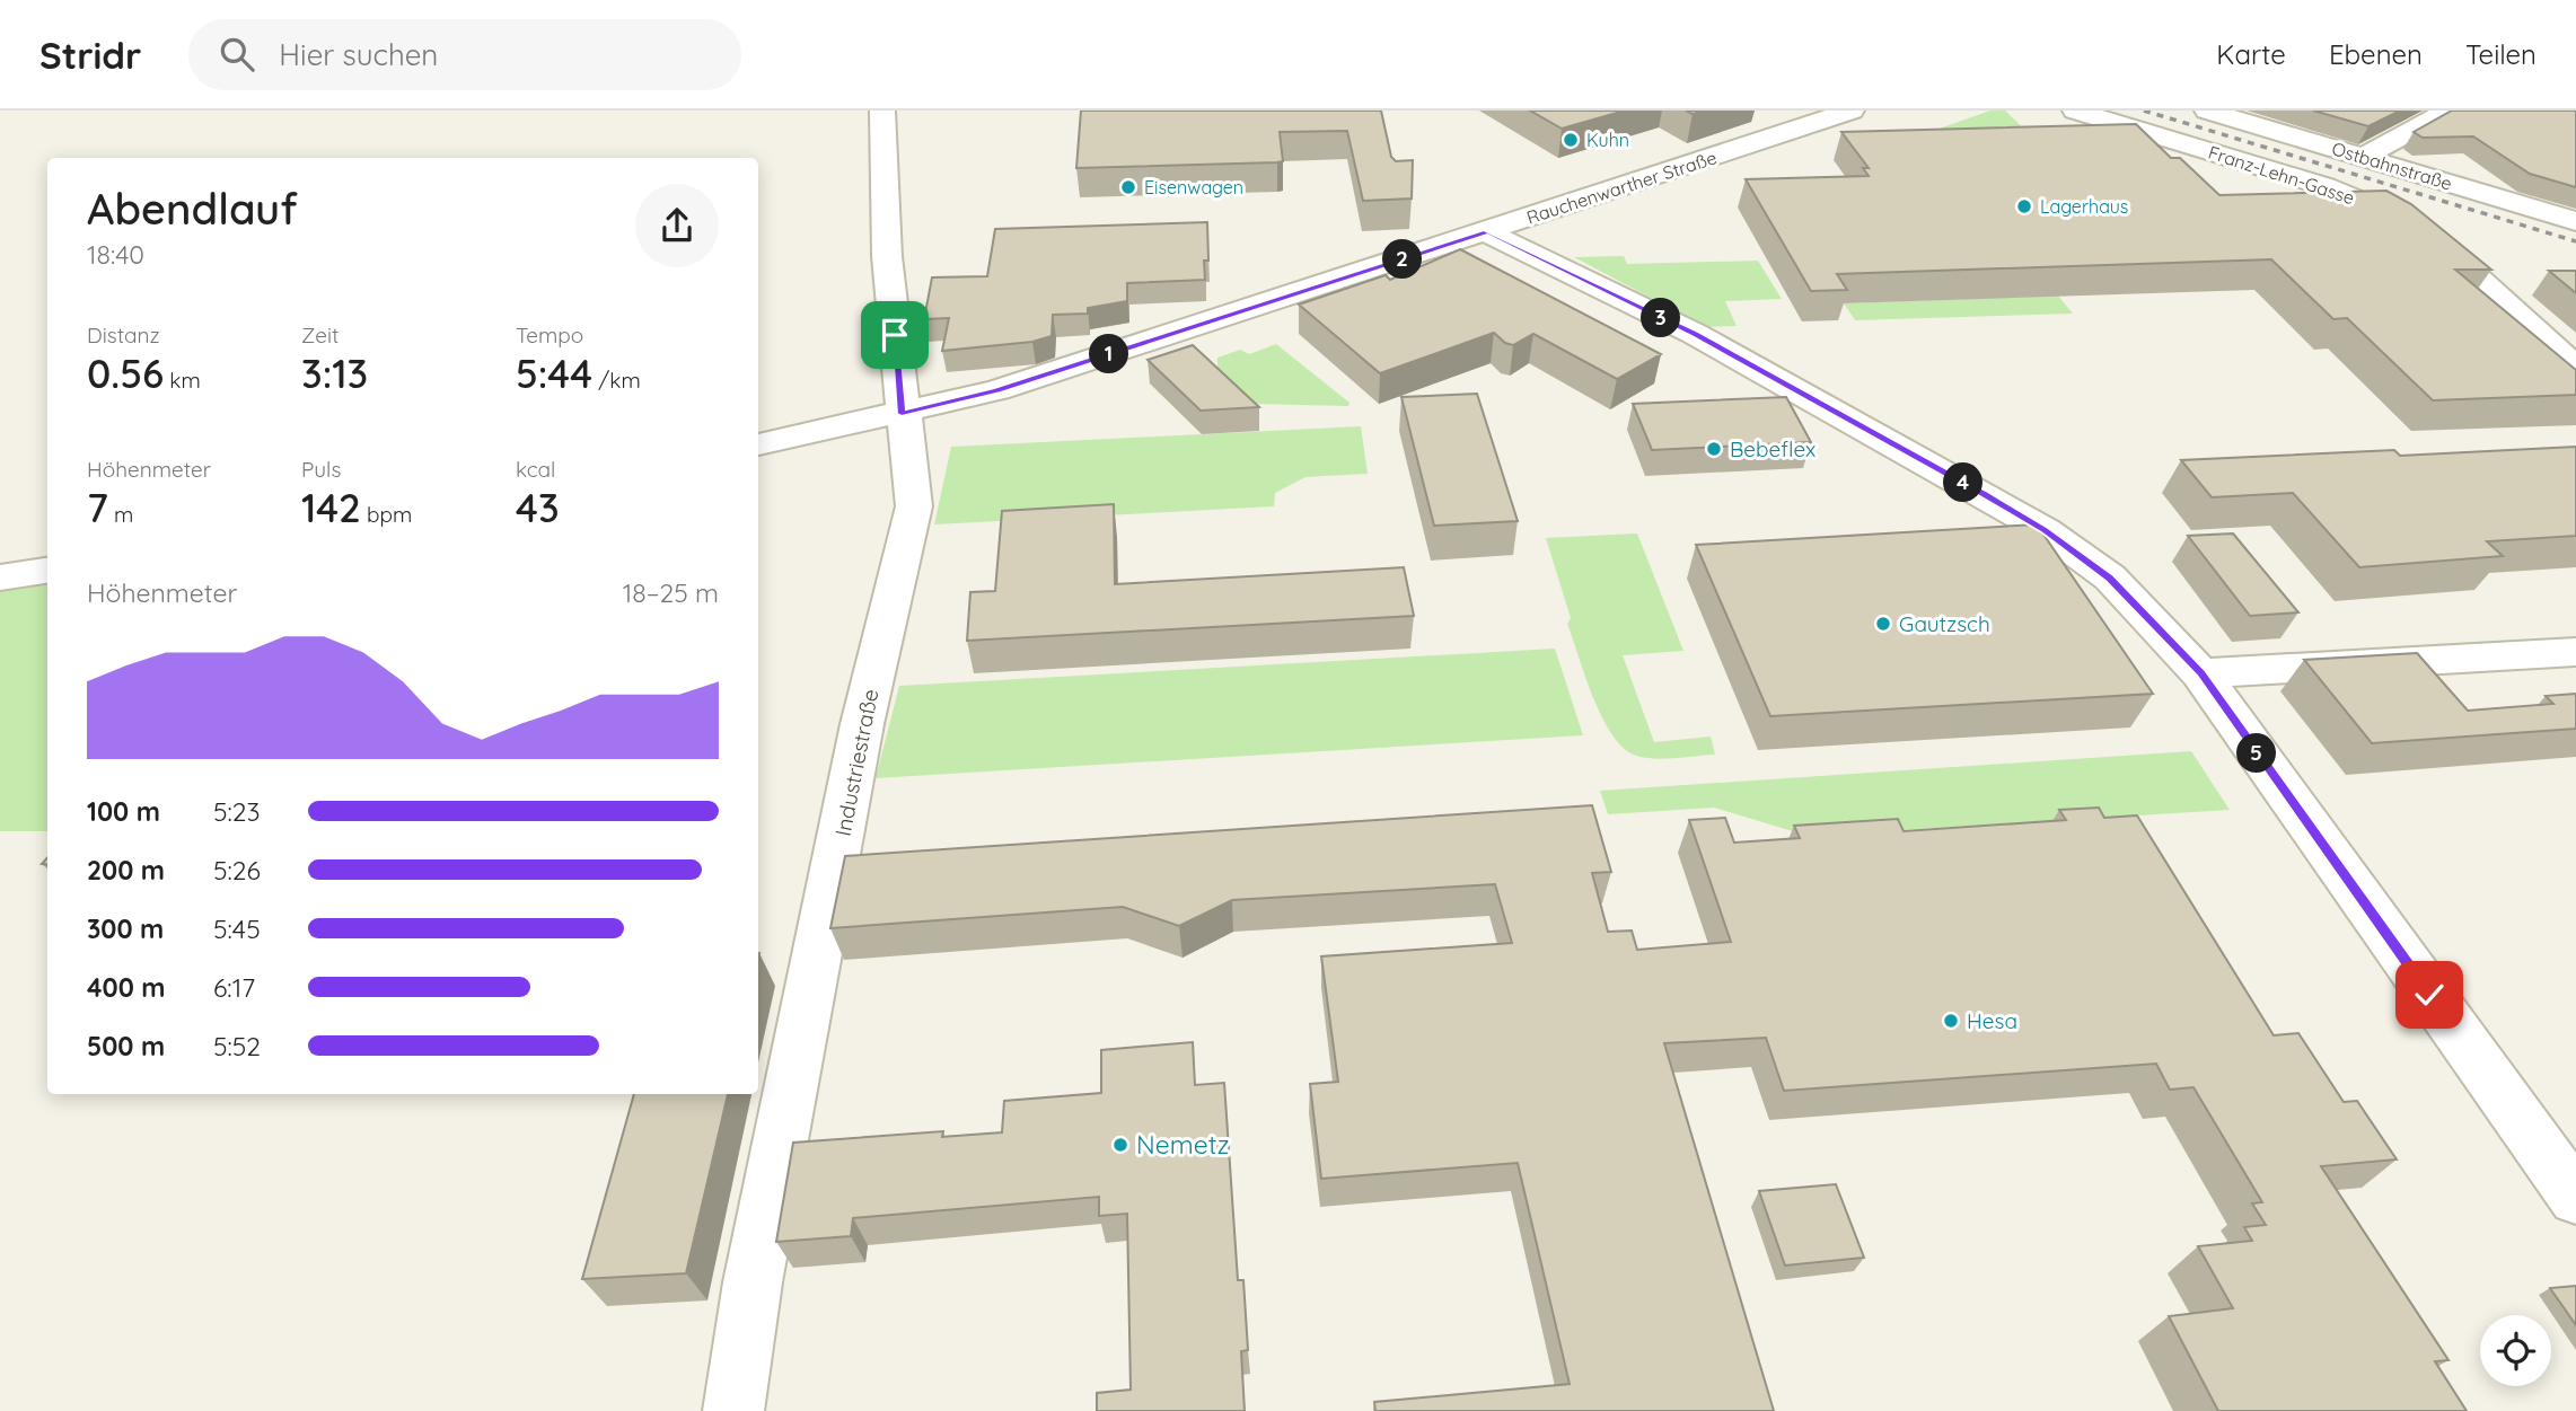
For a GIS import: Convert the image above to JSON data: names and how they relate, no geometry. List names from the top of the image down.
{
  "streets": {
    "street": [
      "Ostbahnstraße",
      "Franz-Lehn-Gasse",
      "Rauchenwarther Straße",
      "Industriestraße"
    ]
  },
  "crossings": [
    ["Rauchenwarther Straße", "Industriestraße"]
  ],
  "places": [
    "Kuhn",
    "Eisenwagen",
    "Lagerhaus",
    "Bebeflex",
    "Gautzsch",
    "Hesa",
    "Nemetz"
  ],
  "page": {
    "header": "Stridr",
    "search": "Hier suchen",
    "nav": ["Karte", "Ebenen", "Teilen"],
    "heading": ["Abendlauf", "18:40"],
    "pins": [
      "2",
      "3",
      "1",
      "4",
      "5"
    ],
    "stats": [
      ["Distanz", "0.56 km"],
      ["Zeit", "3:13"],
      ["Tempo", "5:44 /km"],
      ["Höhenmeter", "7 m"],
      ["Puls", "142 bpm"],
      ["kcal", "43"]
    ],
    "chart": ["Höhenmeter", "18–25 m"],
    "list": [
      {
        "name": "100 m",
        "note": "5:23"
      },
      {
        "name": "200 m",
        "note": "5:26"
      },
      {
        "name": "300 m",
        "note": "5:45"
      },
      {
        "name": "400 m",
        "note": "6:17"
      },
      {
        "name": "500 m",
        "note": "5:52"
      }
    ]
  }
}
